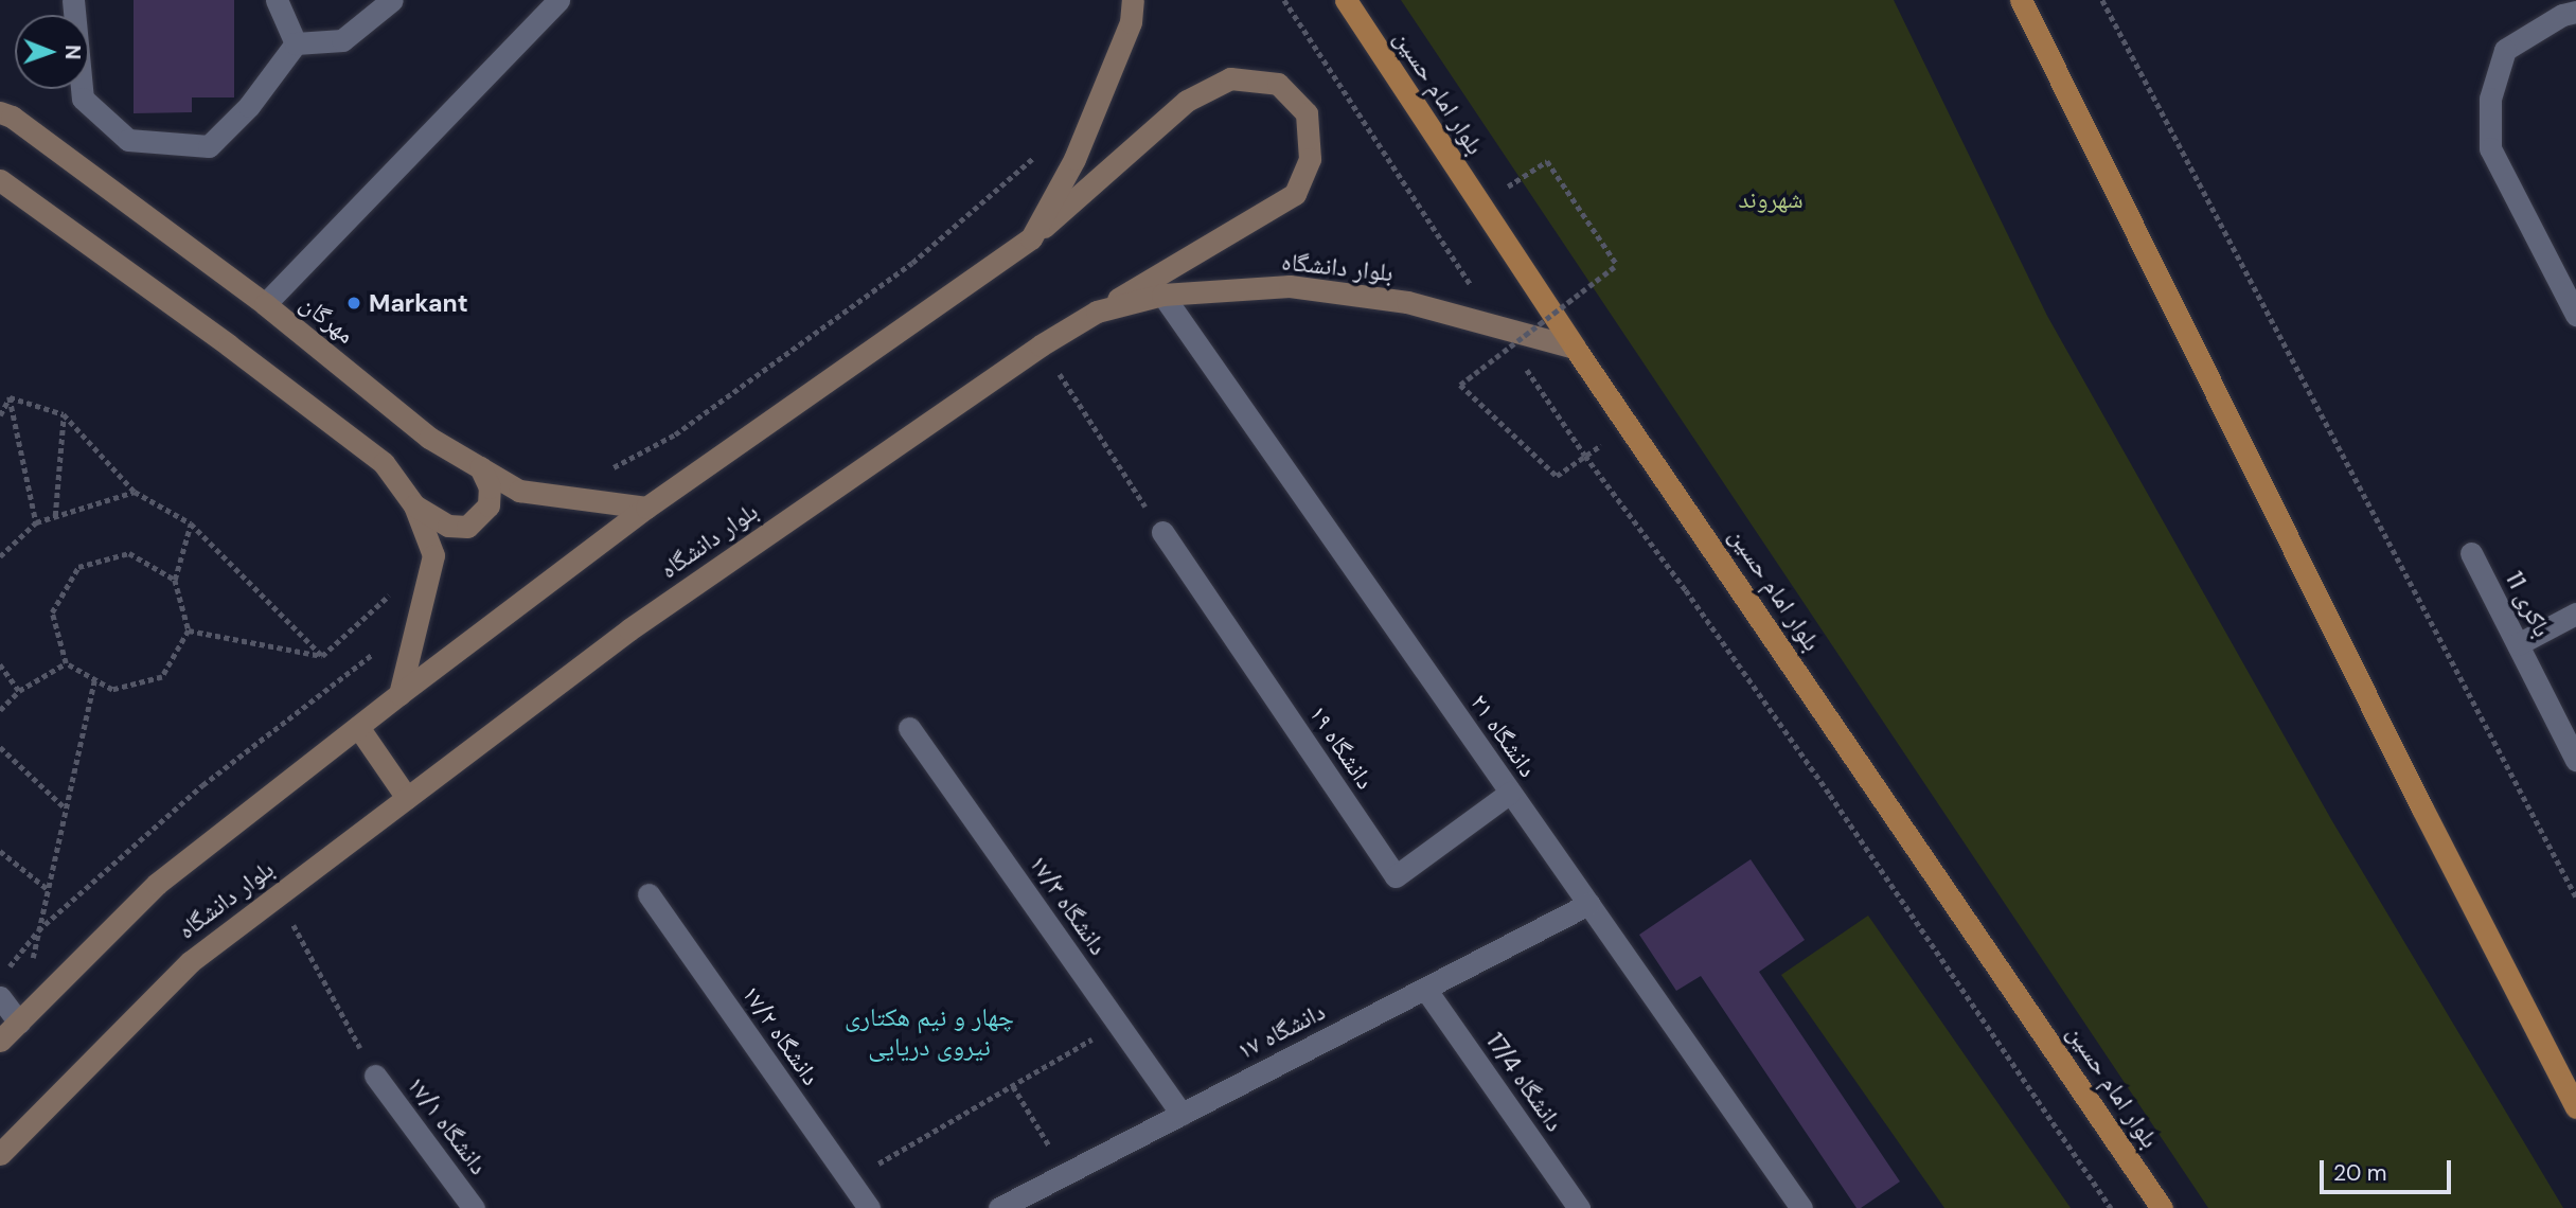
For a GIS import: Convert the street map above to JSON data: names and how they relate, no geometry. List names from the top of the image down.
{
  "streets": {
    "main road": ["بلوار امام حسین", "بلوار دانشگاه", "مهرگان"],
    "street": [
      "باکری 11",
      "دانشگاه ۲۱",
      "دانشگاه ۱۹",
      "دانشگاه ۱۷/۳",
      "دانشگاه ۱۷",
      "دانشگاه ۱۷/۲",
      "دانشگاه 17/4",
      "دانشگاه ۱۷/۱"
    ]
  },
  "crossings": [
    ["بلوار امام حسین", "بلوار دانشگاه"],
    ["بلوار دانشگاه", "دانشگاه ۲۱"],
    ["دانشگاه ۲۱", "دانشگاه ۱۹"],
    ["دانشگاه ۲۱", "دانشگاه ۱۷"],
    ["دانشگاه ۱۷/۳", "دانشگاه ۱۷"],
    ["دانشگاه ۱۷", "دانشگاه 17/4"]
  ],
  "districts": ["چهار و نیم هکتاری نیروی دریایی"],
  "parks": ["شهروند"],
  "places": ["Markant"],
  "scale_bar": "20 m",
  "north": "right"
}
